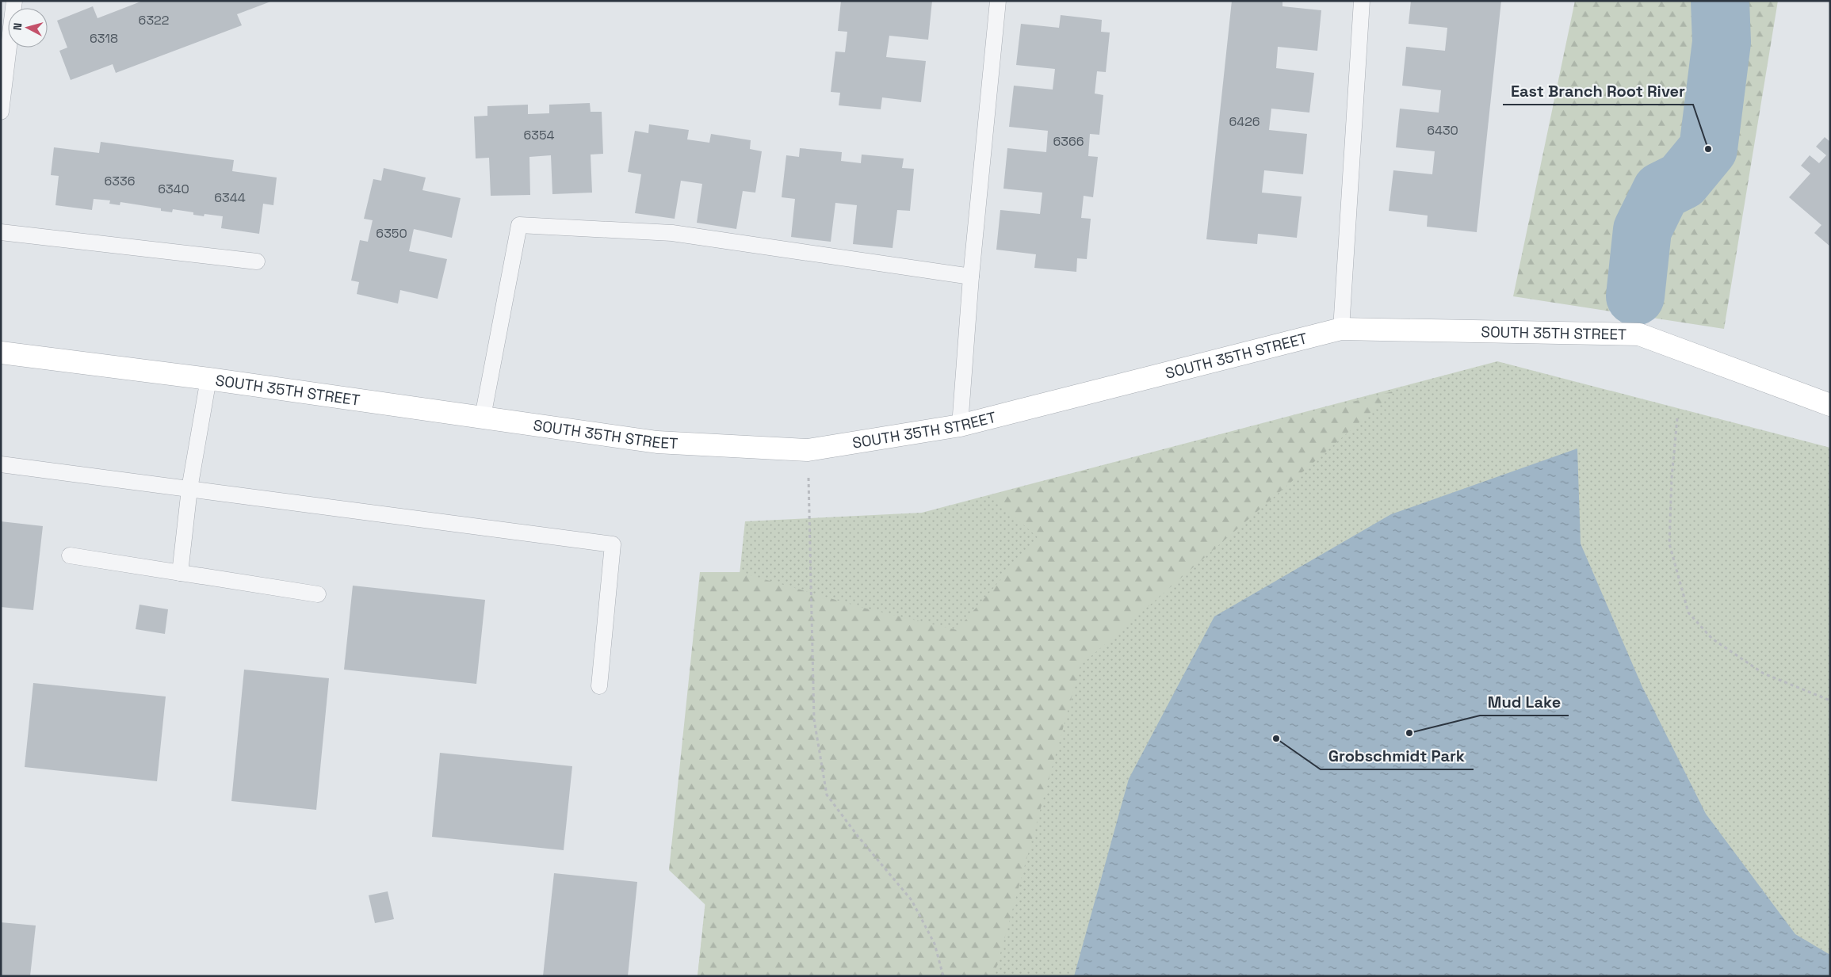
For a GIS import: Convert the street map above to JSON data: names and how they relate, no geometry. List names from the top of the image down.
{
  "streets": {
    "street": ["SOUTH 35TH STREET"]
  },
  "places": ["East Branch Root River", "Mud Lake", "Grobschmidt Park"],
  "house_numbers": [
    "6322",
    "6318",
    "6426",
    "6430",
    "6354",
    "6366",
    "6336",
    "6340",
    "6344",
    "6350"
  ],
  "north": "left"
}
